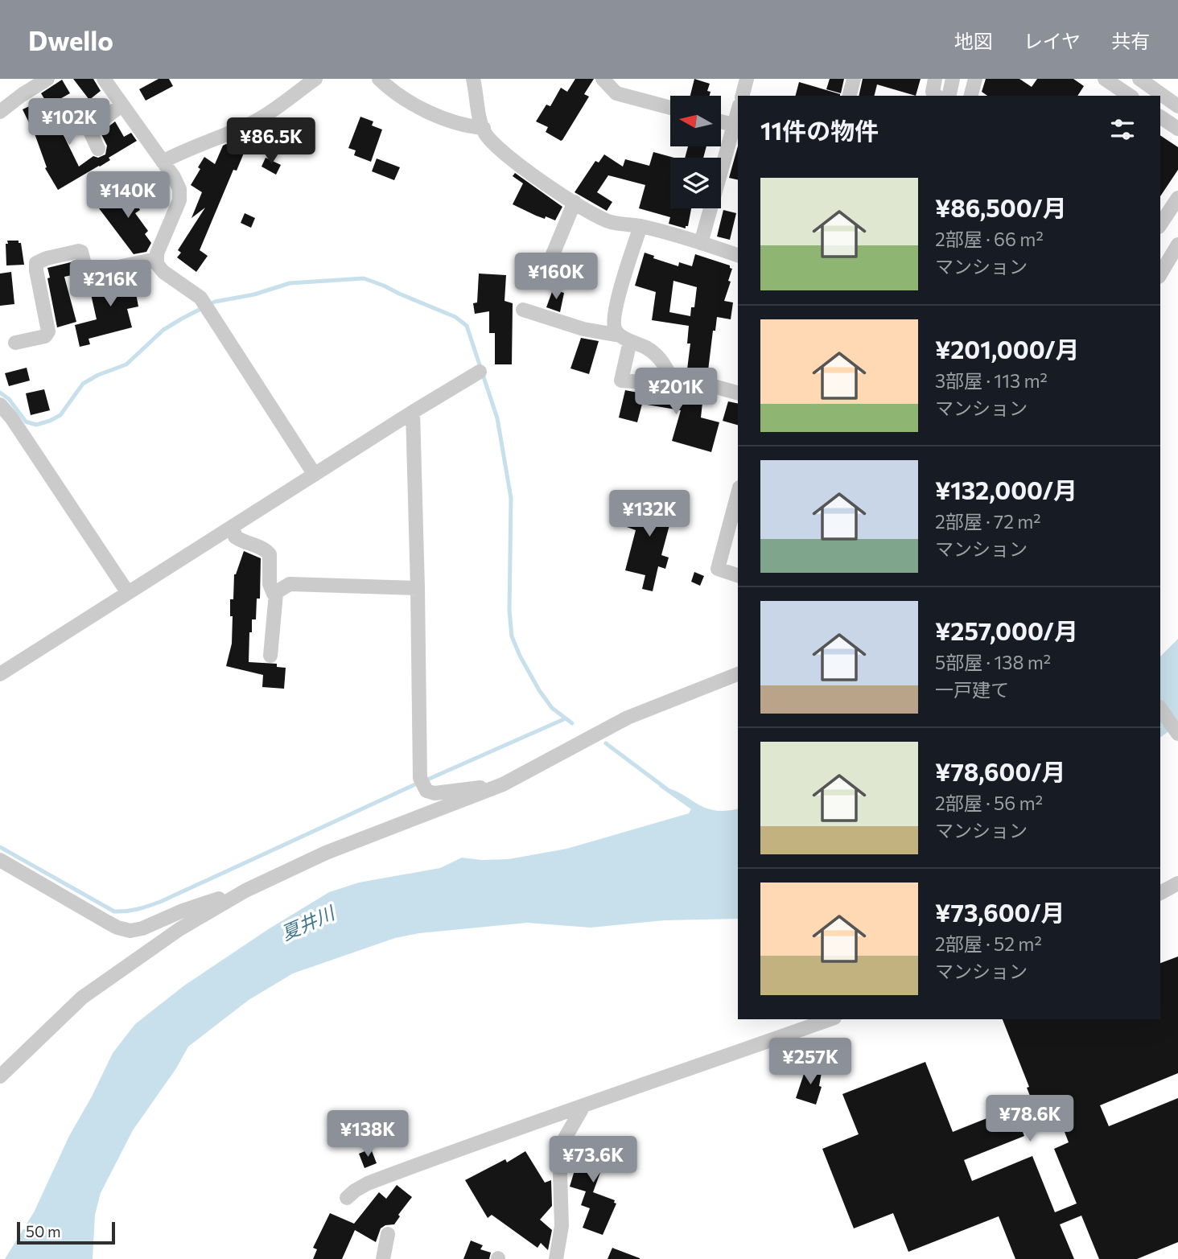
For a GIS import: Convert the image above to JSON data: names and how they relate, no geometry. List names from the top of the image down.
{
  "water": ["夏井川"],
  "scale_bar": "50 m",
  "north": "left",
  "page": {
    "header": "Dwello",
    "nav": ["地図", "レイヤ", "共有"],
    "heading": "11件の物件",
    "price": [
      "¥102K",
      "¥86.5K",
      "¥140K",
      "¥160K",
      "¥216K",
      "¥201K",
      "¥132K",
      "¥257K",
      "¥78.6K",
      "¥138K",
      "¥73.6K"
    ],
    "list": [
      {
        "name": "¥86,500/月",
        "note": "2部屋 · 66 m² · マンション"
      },
      {
        "name": "¥201,000/月",
        "note": "3部屋 · 113 m² · マンション"
      },
      {
        "name": "¥132,000/月",
        "note": "2部屋 · 72 m² · マンション"
      },
      {
        "name": "¥257,000/月",
        "note": "5部屋 · 138 m² · 一戸建て"
      },
      {
        "name": "¥78,600/月",
        "note": "2部屋 · 56 m² · マンション"
      },
      {
        "name": "¥73,600/月",
        "note": "2部屋 · 52 m² · マンション"
      }
    ],
    "scale": "50 m"
  }
}
